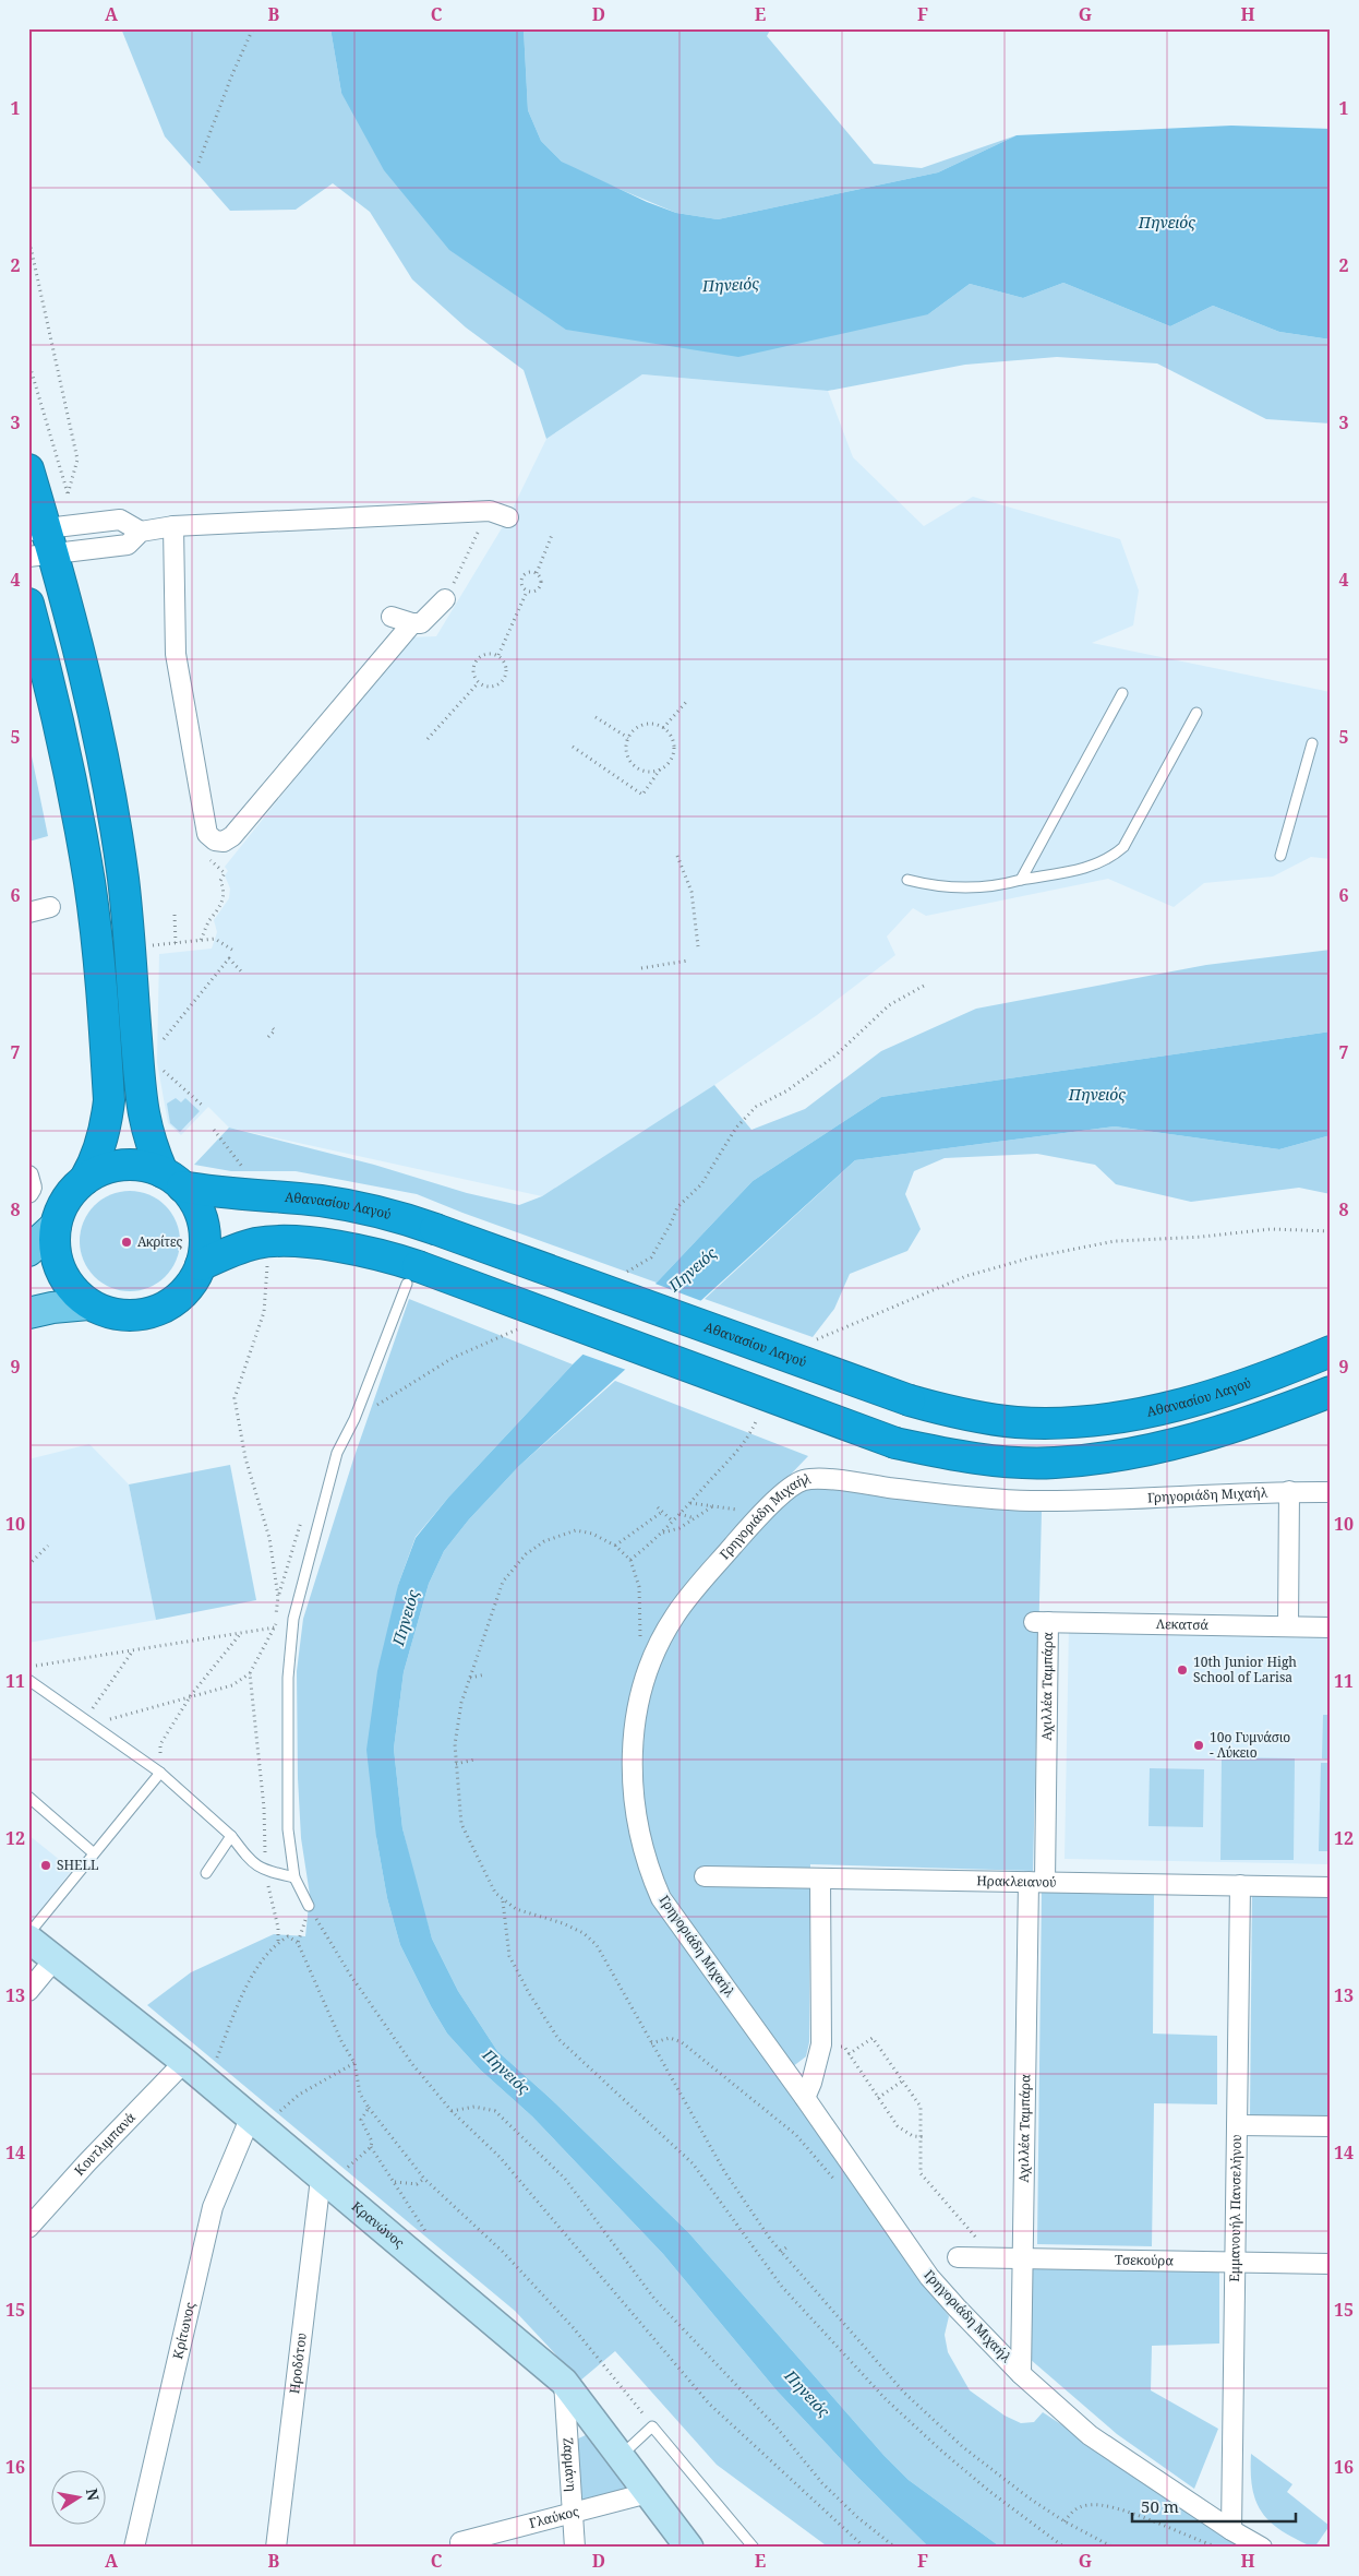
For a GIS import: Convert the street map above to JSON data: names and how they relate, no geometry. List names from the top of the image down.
{
  "streets": {
    "highway": ["Αθανασίου Λαγού"],
    "street": [
      "Γρηγοριάδη Μιχαήλ",
      "Λεκατσά",
      "Αχιλλέα Ταμπάρα",
      "Ηρακλειανού",
      "Κουτλιμπανά",
      "Εμμανουήλ Πανσελήνου",
      "Κρανώνος",
      "Τσεκούρα",
      "Κρίτωνος",
      "Ηροδότου",
      "Ζαρμάνη",
      "Γλαύκος"
    ]
  },
  "crossings": [
    ["Γρηγοριάδη Μιχαήλ", "Αχιλλέα Ταμπάρα"],
    ["Γρηγοριάδη Μιχαήλ", "Εμμανουήλ Πανσελήνου"],
    ["Λεκατσά", "Αχιλλέα Ταμπάρα"],
    ["Αχιλλέα Ταμπάρα", "Ηρακλειανού"],
    ["Αχιλλέα Ταμπάρα", "Τσεκούρα"],
    ["Ηρακλειανού", "Εμμανουήλ Πανσελήνου"],
    ["Κουτλιμπανά", "Κρανώνος"],
    ["Εμμανουήλ Πανσελήνου", "Τσεκούρα"],
    ["Κρανώνος", "Κρίτωνος"],
    ["Κρανώνος", "Ηροδότου"],
    ["Κρανώνος", "Ζαρμάνη"],
    ["Κρανώνος", "Γλαύκος"],
    ["Ζαρμάνη", "Γλαύκος"]
  ],
  "water": ["Πηνειός"],
  "places": [
    "Ακρίτες",
    "10th Junior High School of Larisa",
    "10ο Γυμνάσιο - Λύκειο",
    "SHELL"
  ],
  "scale_bar": "50 m",
  "north": "right",
  "grid": {
    "columns": [
      "A",
      "B",
      "C",
      "D",
      "E",
      "F",
      "G",
      "H"
    ],
    "rows": [
      "1",
      "2",
      "3",
      "4",
      "5",
      "6",
      "7",
      "8",
      "9",
      "10",
      "11",
      "12",
      "13",
      "14",
      "15",
      "16"
    ]
  }
}
